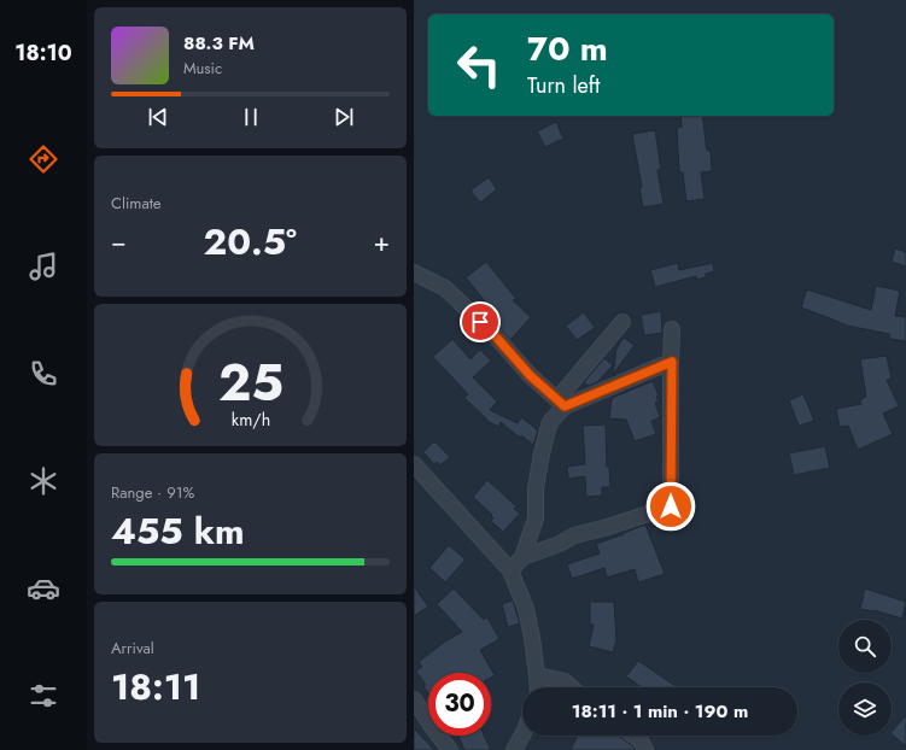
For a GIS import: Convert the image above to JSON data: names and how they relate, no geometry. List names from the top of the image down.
{
  "page": {
    "tabs": "18:10",
    "turn": ["70 m", "Turn left"],
    "song": ["88.3 FM", "Music"],
    "tile": [
      "Climate",
      ["Range · 91%", "455 km"],
      ["Arrival", "18:11"]
    ],
    "heat": ["−", "20.5°", "+"],
    "limit": "30",
    "trip": "18:11 · 1 min · 190 m",
    "gauge": ["25", "km/h"]
  }
}
